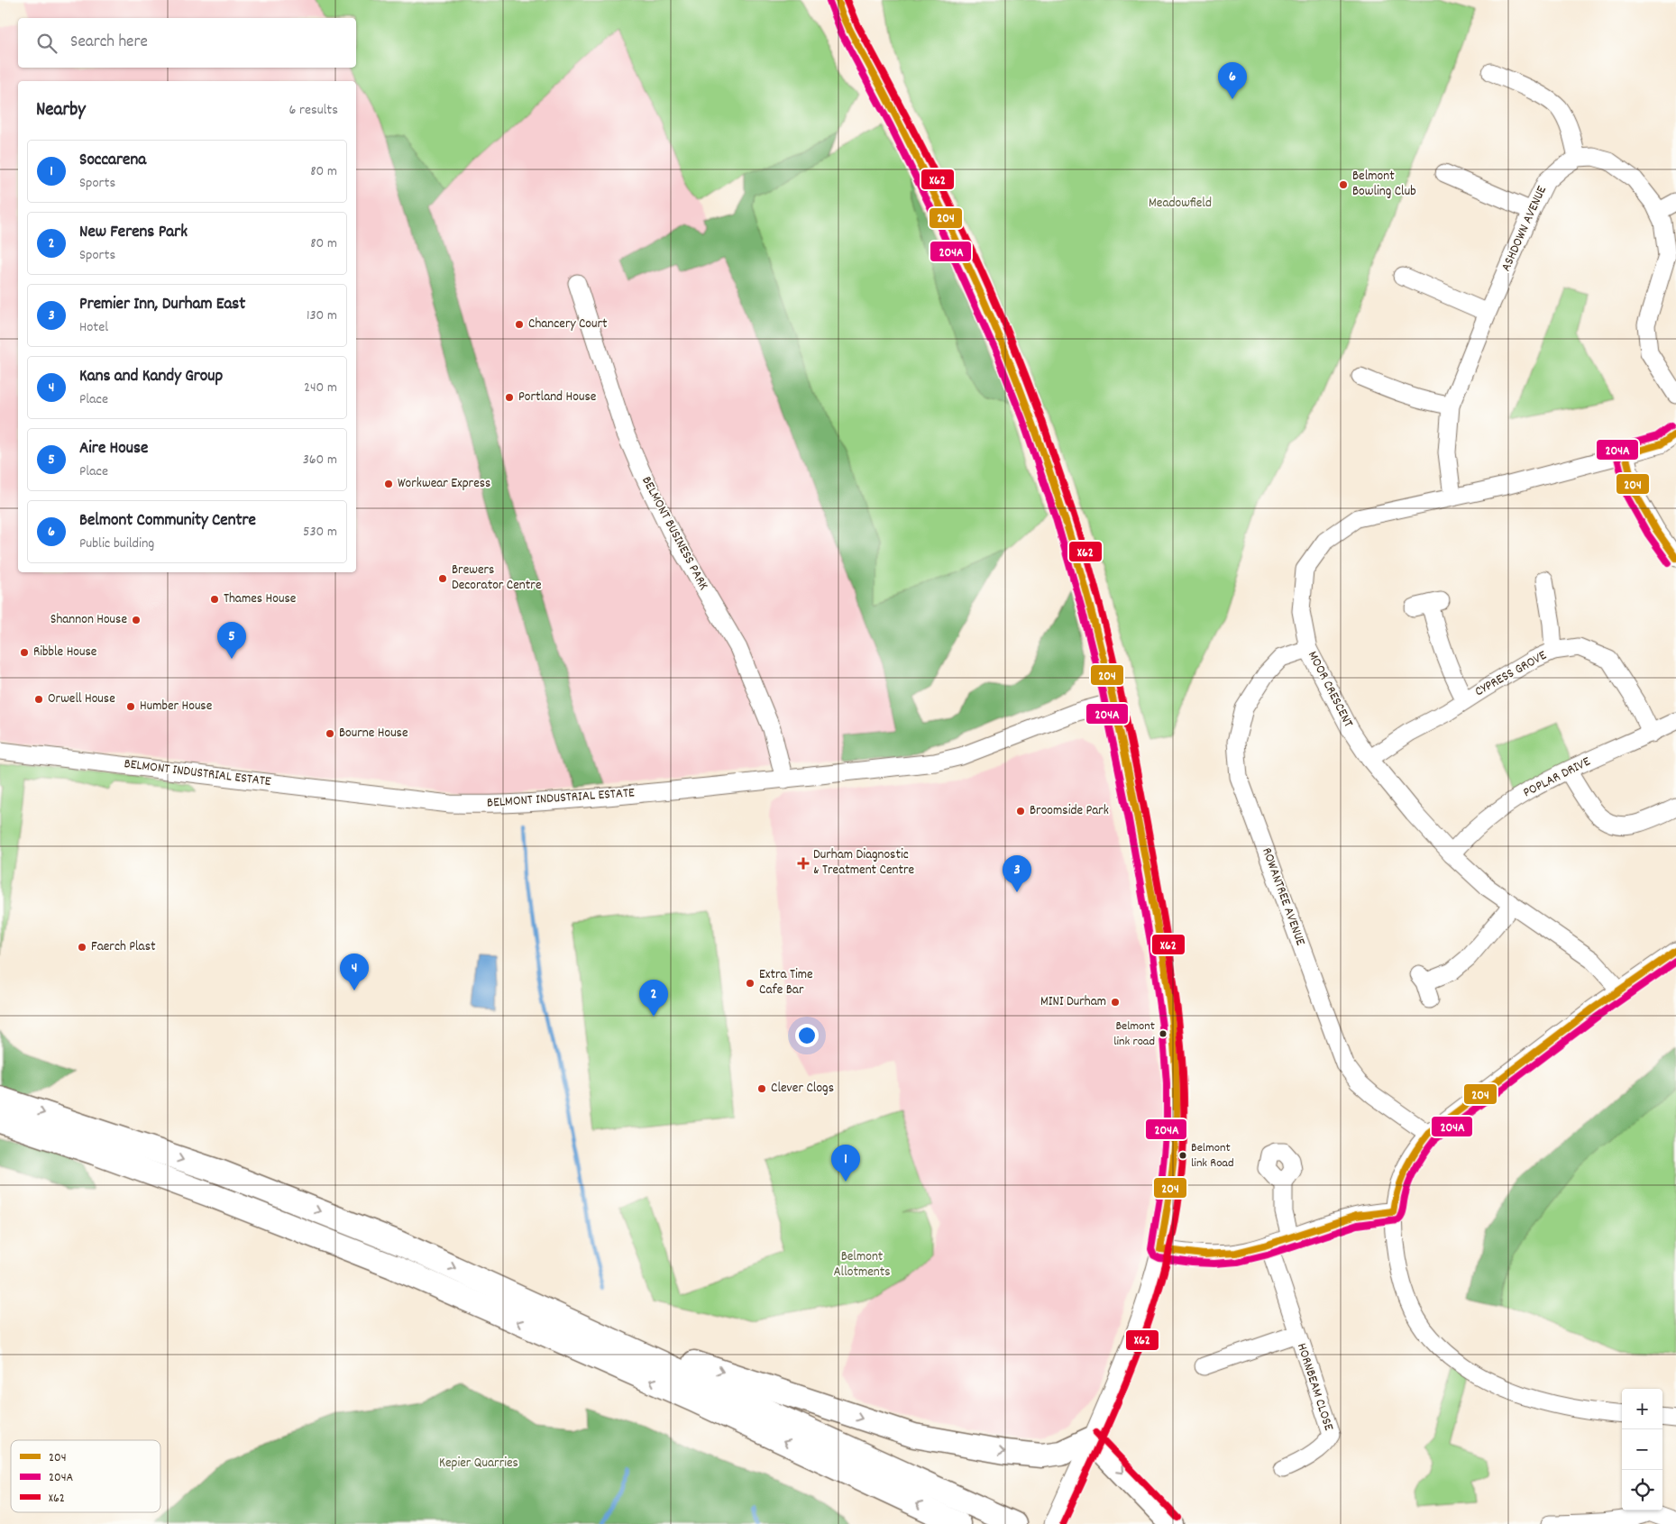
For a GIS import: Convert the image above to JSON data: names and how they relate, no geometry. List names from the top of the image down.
{
  "streets": {
    "street": [
      "ASHDOWN AVENUE",
      "BELMONT BUSINESS PARK",
      "CYPRESS GROVE",
      "MOOR CRESCENT",
      "BELMONT INDUSTRIAL ESTATE",
      "POPLAR DRIVE",
      "ROWANTREE AVENUE",
      "HORNBEAM CLOSE"
    ]
  },
  "crossings": [
    ["ASHDOWN AVENUE", "MOOR CRESCENT"],
    ["BELMONT BUSINESS PARK", "BELMONT INDUSTRIAL ESTATE"],
    ["CYPRESS GROVE", "MOOR CRESCENT"],
    ["CYPRESS GROVE", "POPLAR DRIVE"],
    ["MOOR CRESCENT", "POPLAR DRIVE"],
    ["MOOR CRESCENT", "ROWANTREE AVENUE"]
  ],
  "parks": ["Meadowfield", "Belmont Allotments", "Kepier Quarries"],
  "places": {
    "other": [
      "Belmont Bowling Club",
      "Chancery Court",
      "Portland House",
      "Workwear Express",
      "Brewers Decorator Centre",
      "Thames House",
      "Shannon House",
      "Ribble House",
      "Orwell House",
      "Humber House",
      "Bourne House",
      "Broomside Park",
      "Faerch Plast",
      "Extra Time Cafe Bar",
      "MINI Durham",
      "Belmont link road",
      "Clever Clogs",
      "Belmont link Road"
    ],
    "health": ["Durham Diagnostic & Treatment Centre"]
  },
  "lines": ["transit line 204", "transit line X62", "transit line 204A"],
  "legend": ["204", "204A", "X62"],
  "page": {
    "search": "Search here",
    "pins": [
      "6",
      "5",
      "3",
      "4",
      "2",
      "1"
    ],
    "heading": ["Nearby", "6 results"],
    "list": [
      {
        "mark": "1",
        "name": "Soccarena",
        "note": "Sports",
        "value": "80 m"
      },
      {
        "mark": "2",
        "name": "New Ferens Park",
        "note": "Sports",
        "value": "80 m"
      },
      {
        "mark": "3",
        "name": "Premier Inn, Durham East",
        "note": "Hotel",
        "value": "130 m"
      },
      {
        "mark": "4",
        "name": "Kans and Kandy Group",
        "note": "Place",
        "value": "240 m"
      },
      {
        "mark": "5",
        "name": "Aire House",
        "note": "Place",
        "value": "360 m"
      },
      {
        "mark": "6",
        "name": "Belmont Community Centre",
        "note": "Public building",
        "value": "530 m"
      }
    ],
    "map_buttons": ["+", "−"]
  }
}
